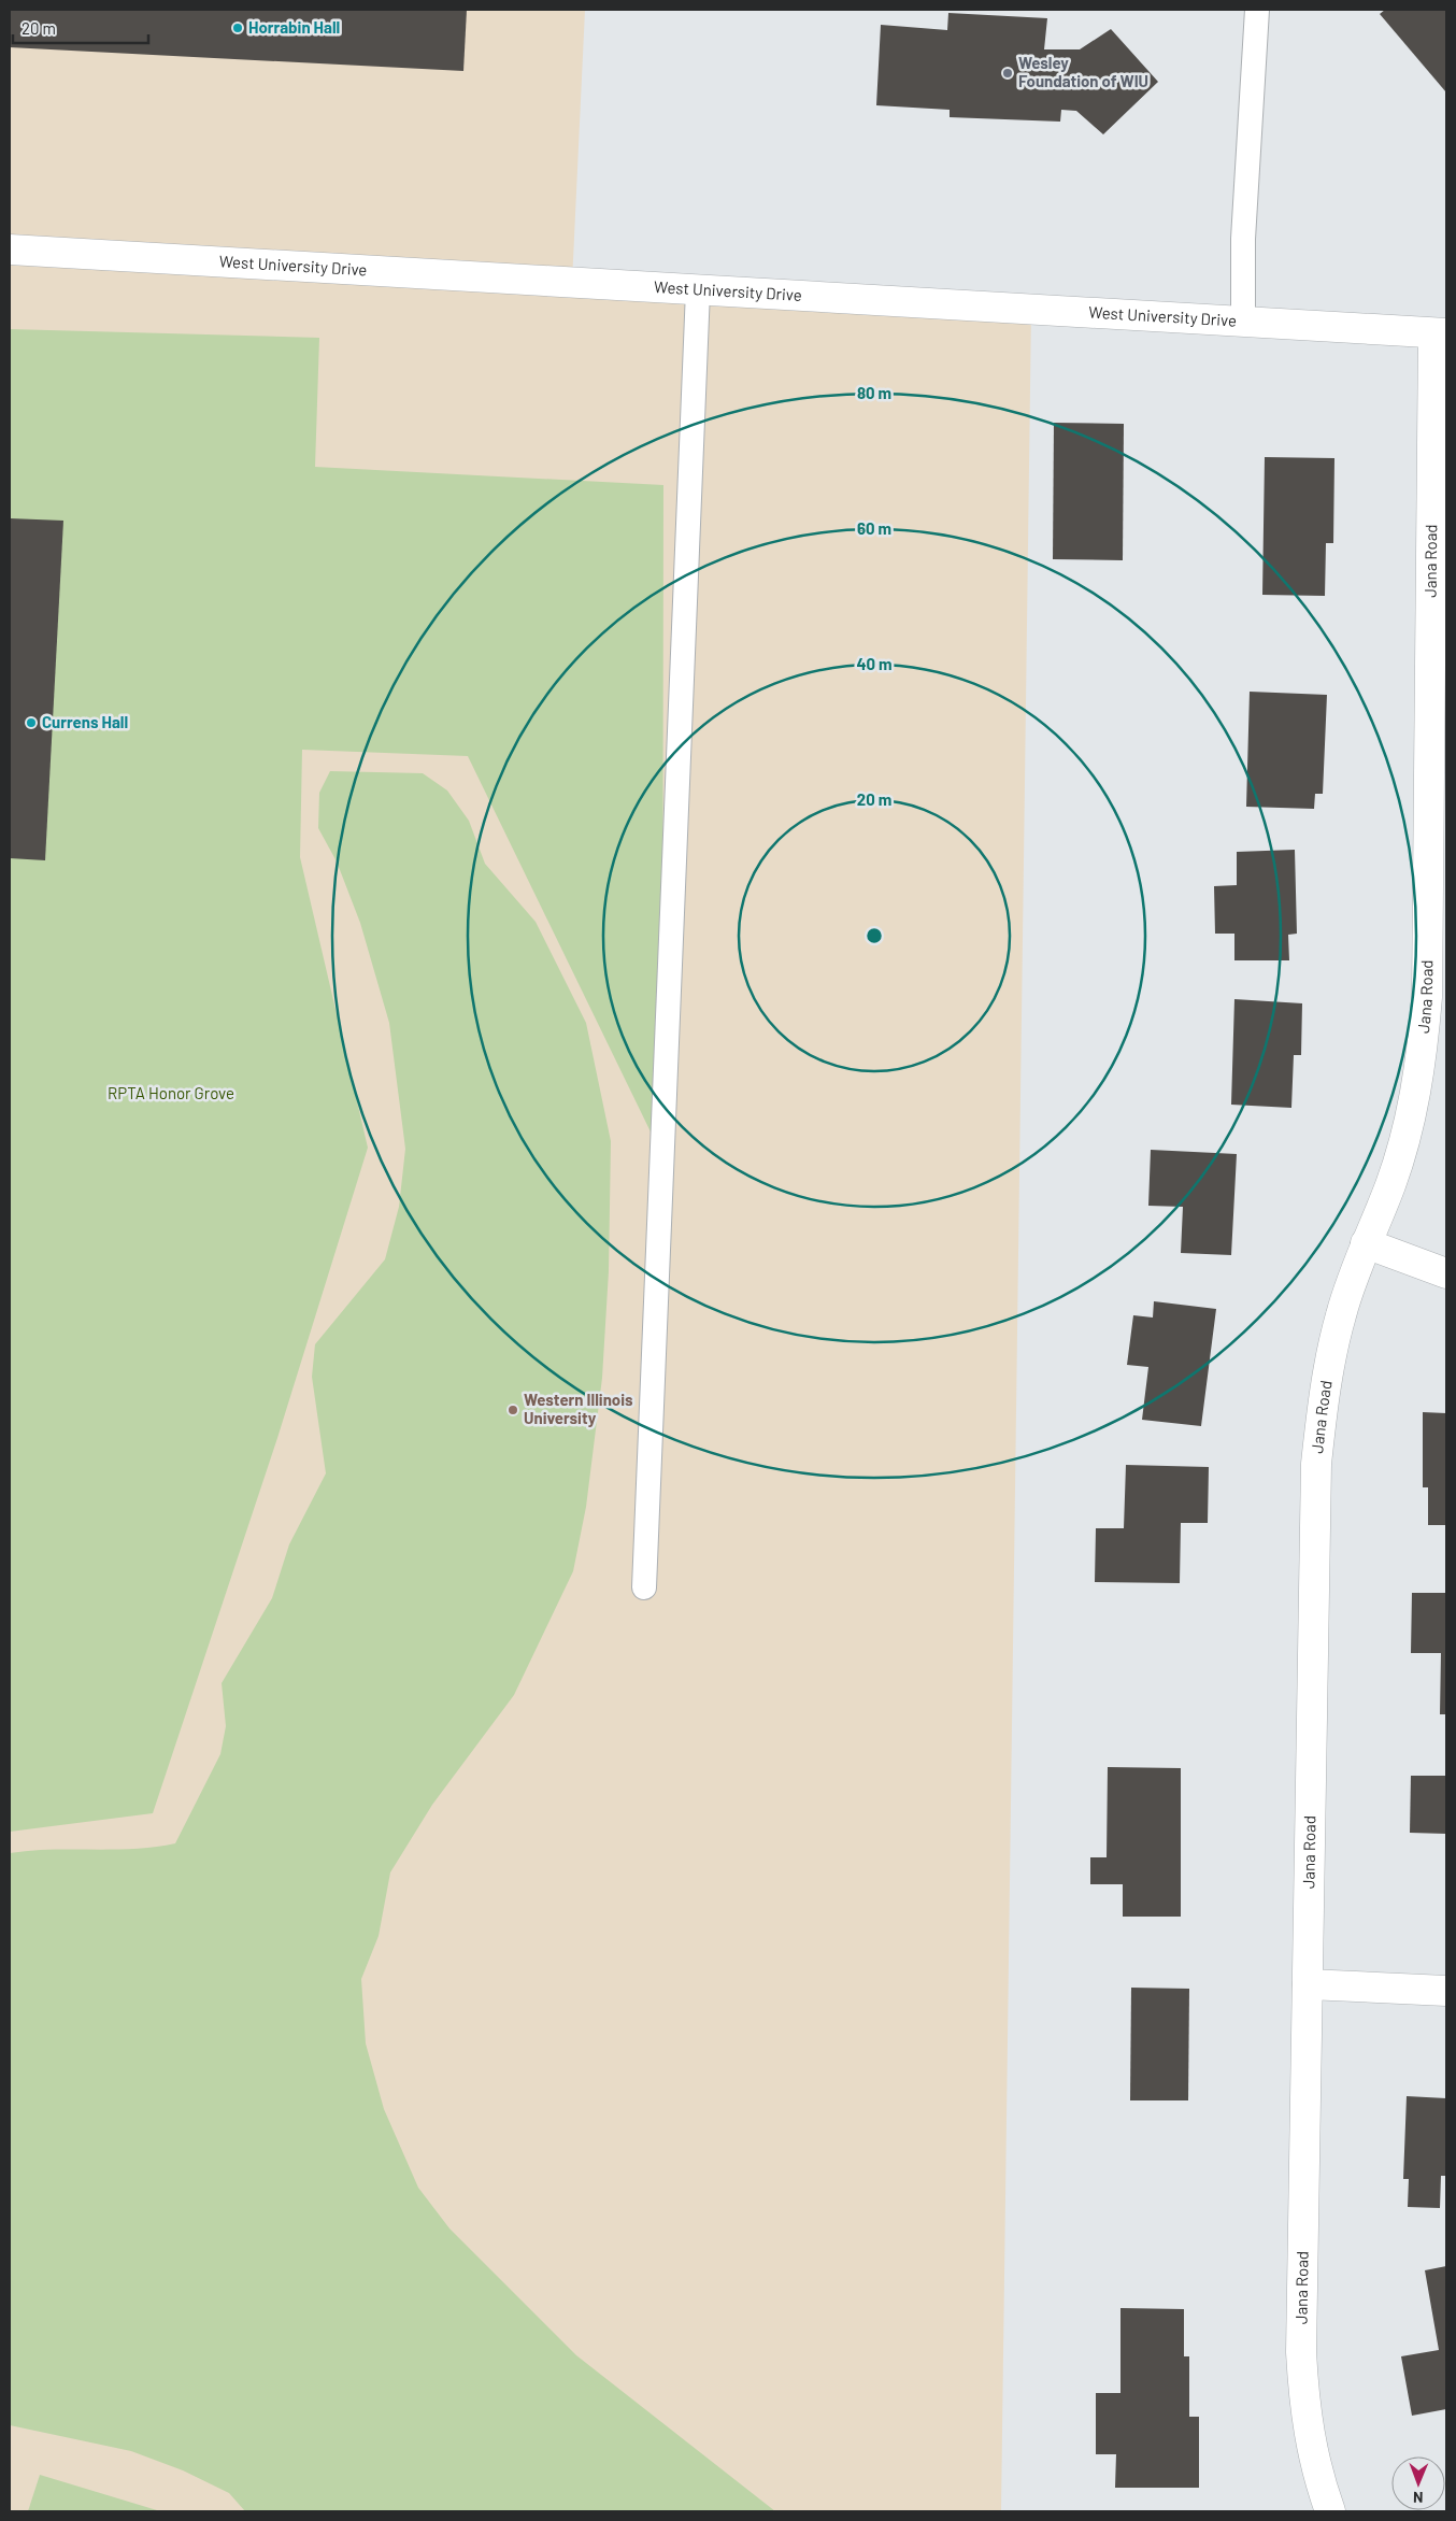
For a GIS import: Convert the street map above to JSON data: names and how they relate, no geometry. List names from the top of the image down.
{
  "streets": {
    "street": ["West University Drive", "Jana Road"]
  },
  "crossings": [
    ["West University Drive", "Jana Road"]
  ],
  "parks": ["RPTA Honor Grove"],
  "places": [
    "Horrabin Hall",
    "Wesley Foundation of WIU",
    "Currens Hall",
    "Western Illinois University"
  ],
  "scale_bar": "20 m",
  "north": "bottom",
  "rings": [
    "80 m",
    "60 m",
    "40 m",
    "20 m"
  ]
}
